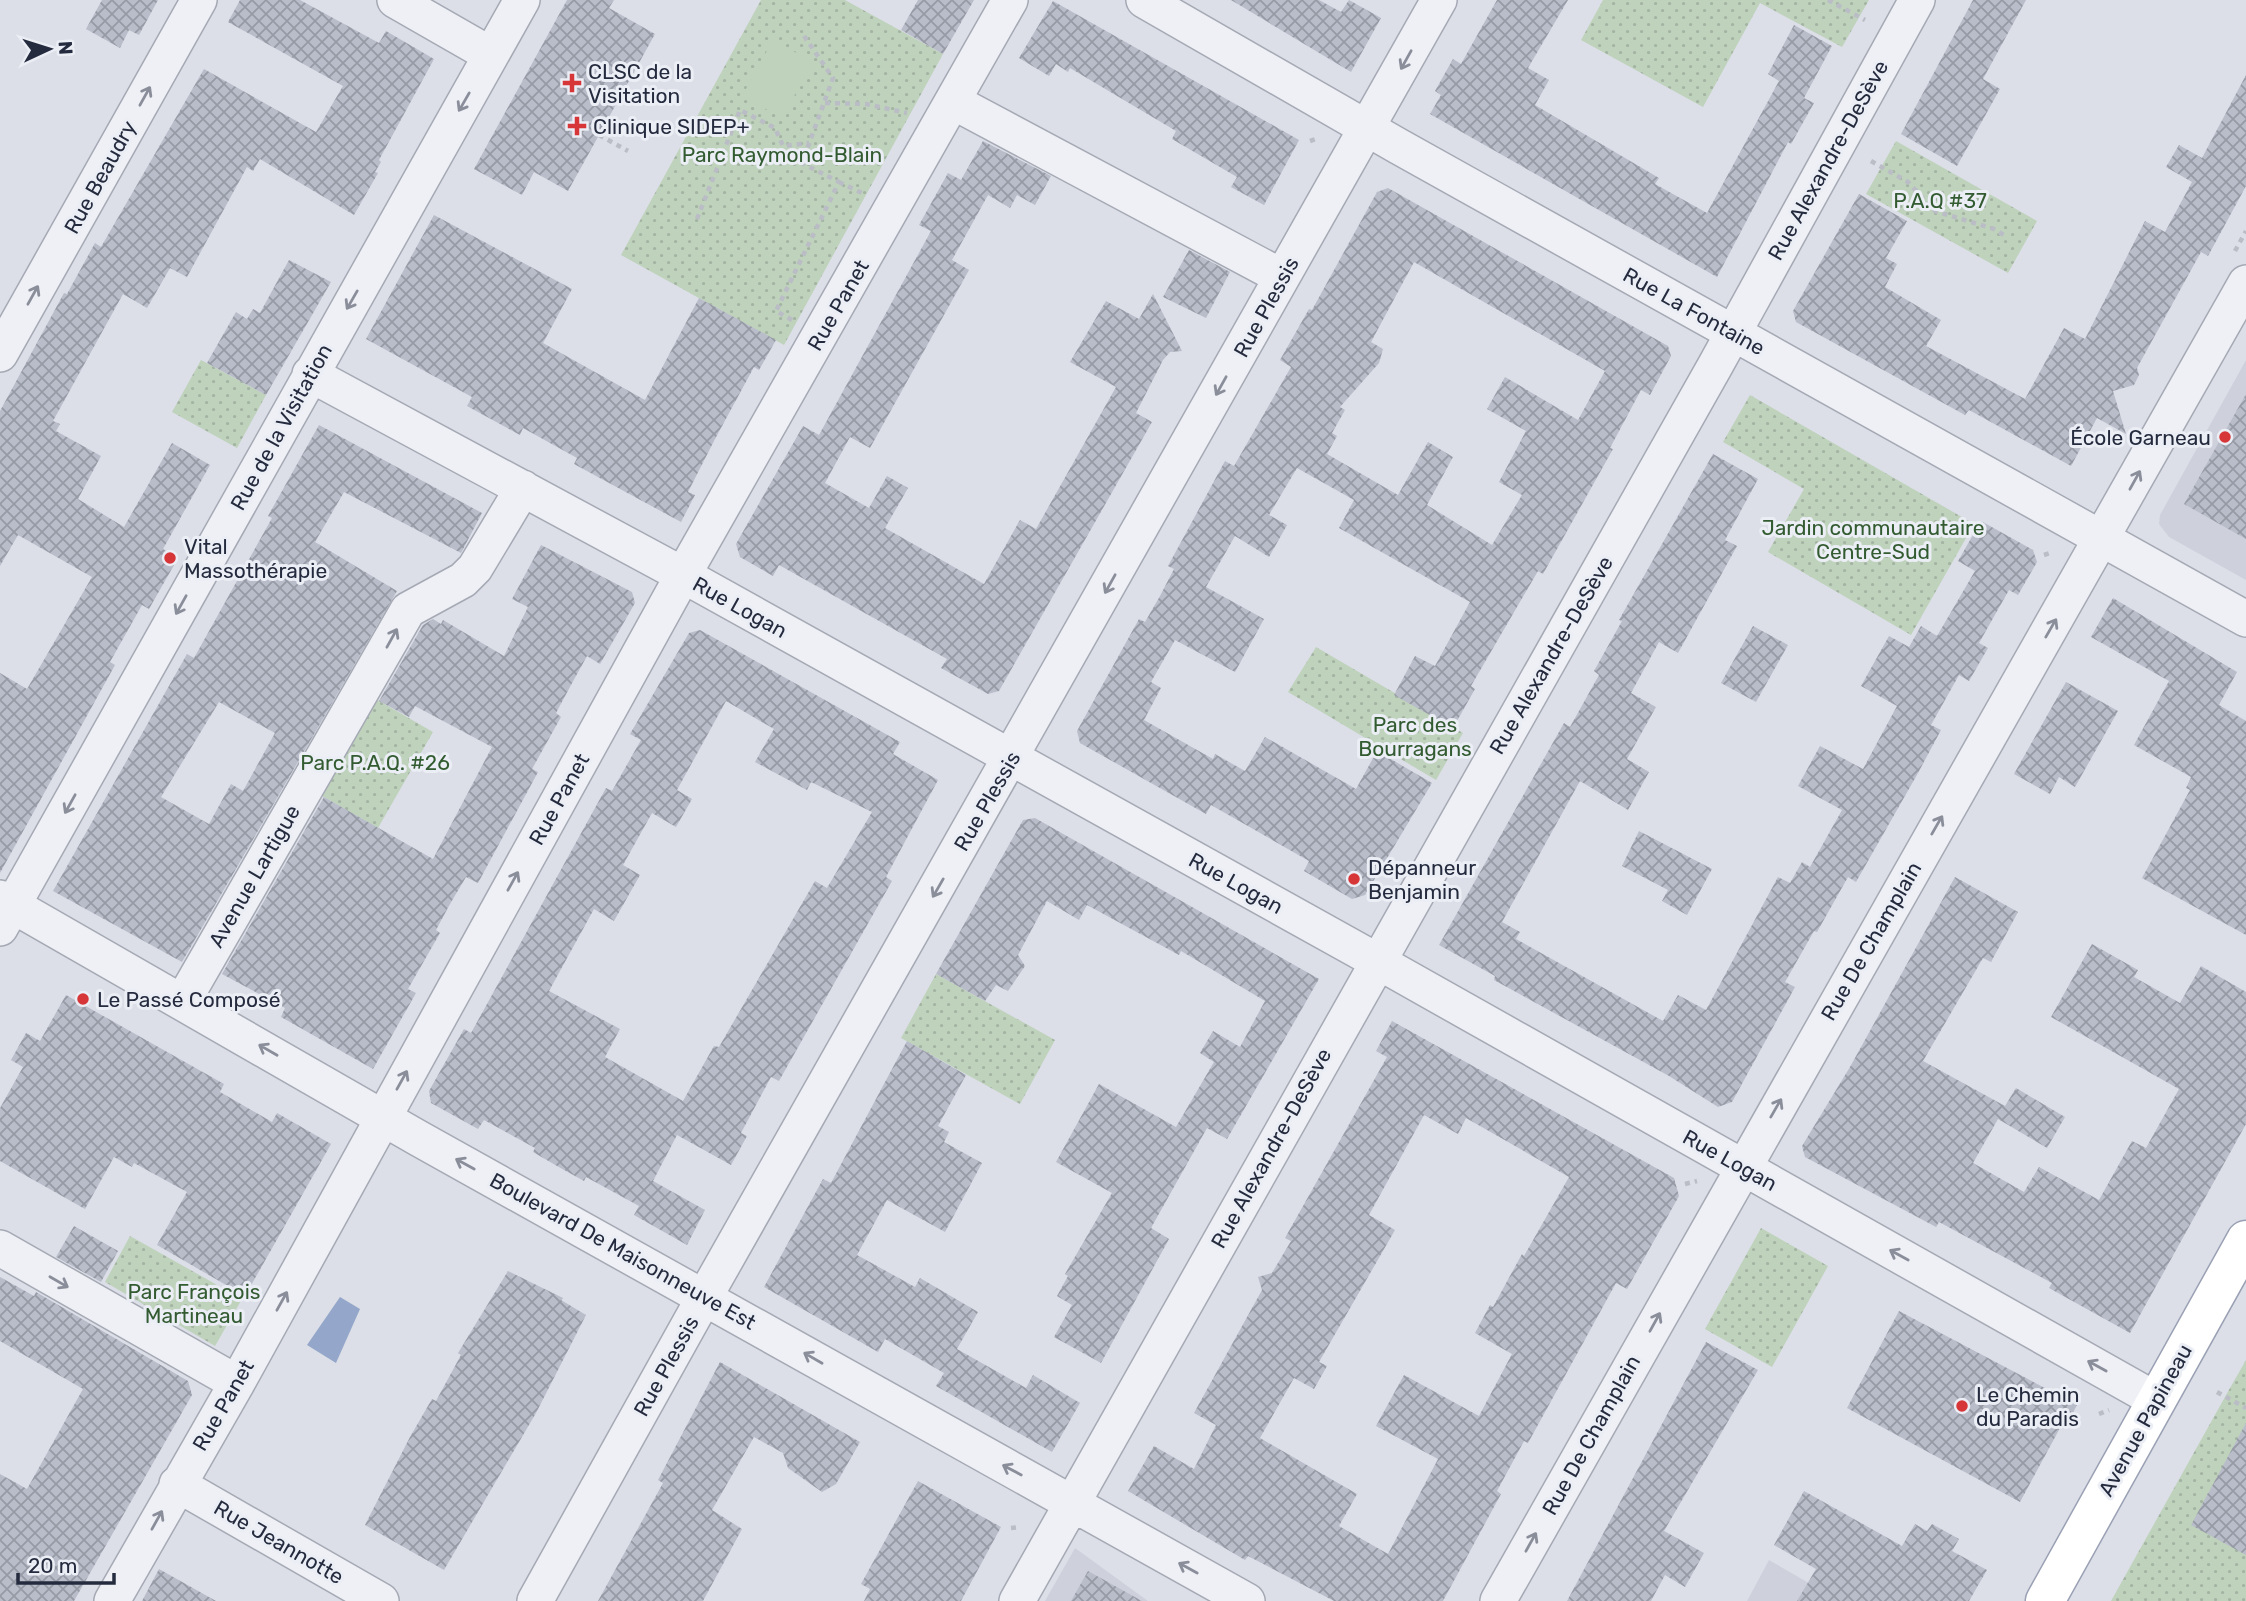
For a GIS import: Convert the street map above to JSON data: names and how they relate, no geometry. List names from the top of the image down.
{
  "streets": {
    "main road": ["Avenue Papineau"],
    "street": [
      "Rue Alexandre-DeSève",
      "Rue Beaudry",
      "Rue Panet",
      "Rue Plessis",
      "Rue La Fontaine",
      "Rue de la Visitation",
      "Rue Logan",
      "Avenue Lartigue",
      "Rue De Champlain",
      "Boulevard De Maisonneuve Est",
      "Rue Jeannotte"
    ]
  },
  "crossings": [
    ["Rue Alexandre-DeSève", "Rue La Fontaine"],
    ["Rue Alexandre-DeSève", "Rue Logan"],
    ["Rue Alexandre-DeSève", "Boulevard De Maisonneuve Est"],
    ["Rue Panet", "Rue Logan"],
    ["Rue Panet", "Boulevard De Maisonneuve Est"],
    ["Rue Panet", "Rue Jeannotte"],
    ["Rue Plessis", "Rue La Fontaine"],
    ["Rue Plessis", "Rue Logan"],
    ["Rue Plessis", "Boulevard De Maisonneuve Est"],
    ["Rue La Fontaine", "Rue De Champlain"],
    ["Rue de la Visitation", "Rue Logan"],
    ["Rue de la Visitation", "Boulevard De Maisonneuve Est"],
    ["Rue Logan", "Avenue Lartigue"],
    ["Rue Logan", "Rue De Champlain"],
    ["Rue Logan", "Avenue Papineau"],
    ["Avenue Lartigue", "Boulevard De Maisonneuve Est"]
  ],
  "one_way": [
    "Rue Beaudry",
    "Rue Panet",
    "Rue Plessis",
    "Rue de la Visitation",
    "Avenue Lartigue",
    "Rue De Champlain",
    "Boulevard De Maisonneuve Est"
  ],
  "parks": [
    "Parc Raymond-Blain",
    "P.A.Q #37",
    "Jardin communautaire Centre-Sud",
    "Parc des Bourragans",
    "Parc P.A.Q. #26",
    "Parc François Martineau"
  ],
  "places": {
    "health": ["CLSC de la Visitation", "Clinique SIDEP+"],
    "other": [
      "École Garneau",
      "Vital Massothérapie",
      "Dépanneur Benjamin",
      "Le Passé Composé",
      "Le Chemin du Paradis"
    ]
  },
  "scale_bar": "20 m",
  "north": "right"
}
